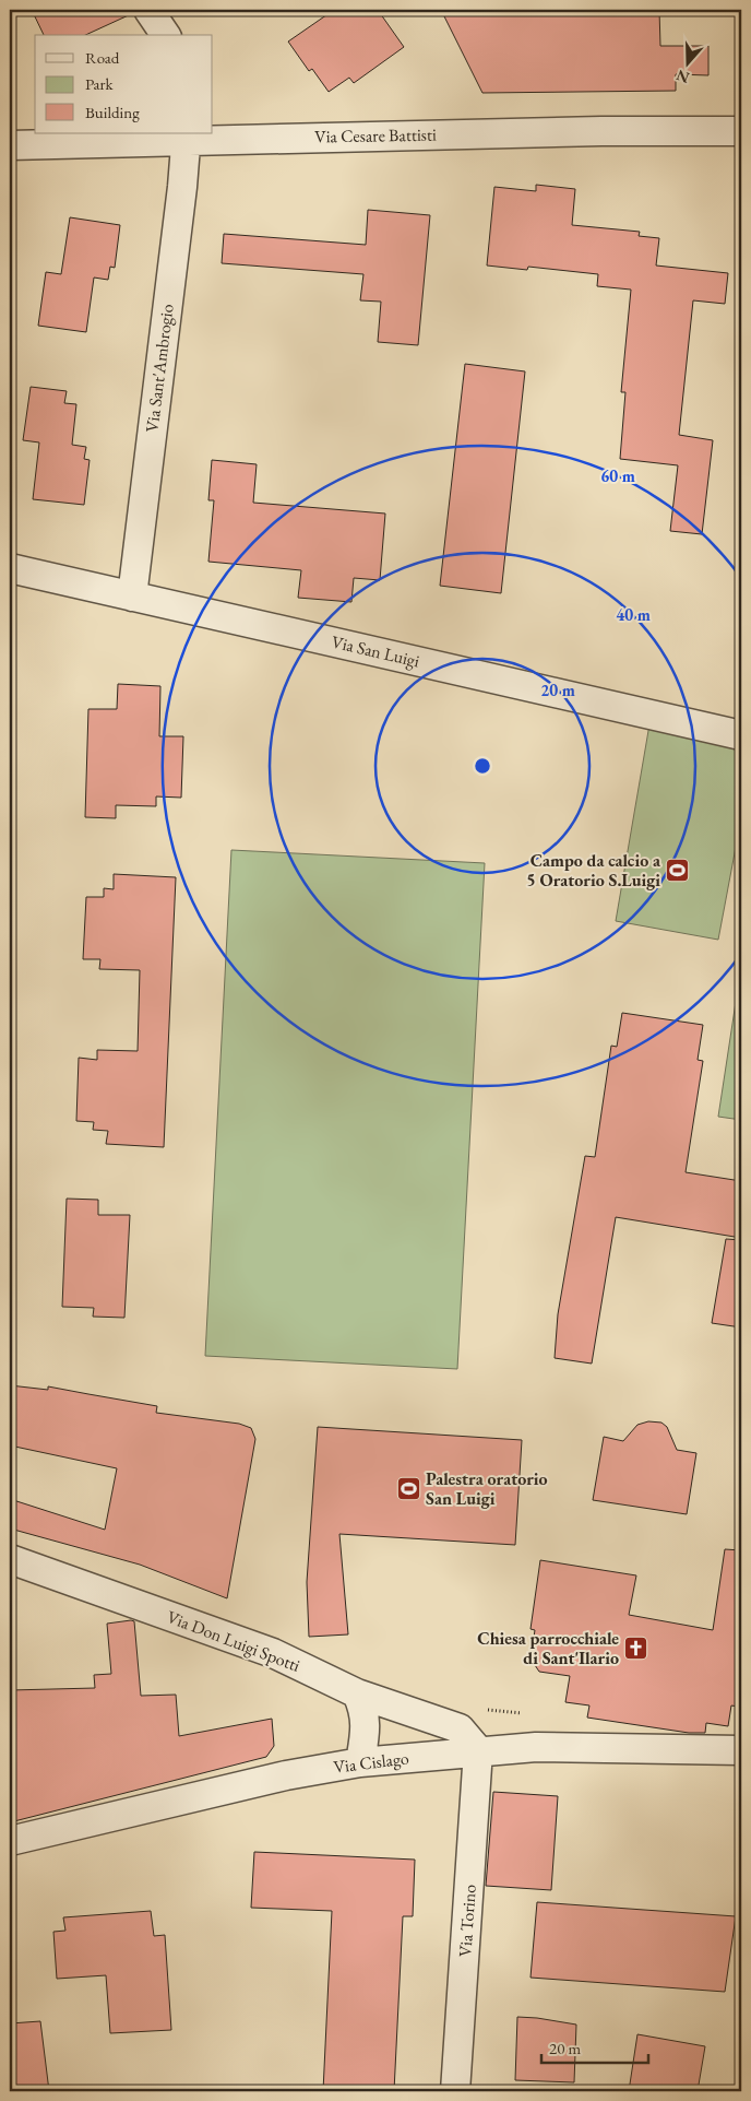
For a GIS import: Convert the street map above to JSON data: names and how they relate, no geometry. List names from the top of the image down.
{
  "streets": {
    "street": [
      "Via Cesare Battisti",
      "Via Sant'Ambrogio",
      "Via San Luigi",
      "Via Don Luigi Spotti",
      "Via Cislago",
      "Via Torino"
    ]
  },
  "crossings": [
    ["Via Cesare Battisti", "Via Sant'Ambrogio"],
    ["Via Sant'Ambrogio", "Via San Luigi"],
    ["Via Don Luigi Spotti", "Via Cislago"],
    ["Via Don Luigi Spotti", "Via Torino"],
    ["Via Cislago", "Via Torino"]
  ],
  "places": {
    "sports": ["Campo da calcio a 5 Oratorio S.Luigi", "Palestra oratorio San Luigi"],
    "church": ["Chiesa parrocchiale di Sant'Ilario"]
  },
  "legend": ["Road", "Park", "Building"],
  "scale_bar": "20 m",
  "north": "bottom",
  "rings": ["60 m", "40 m", "20 m"]
}
